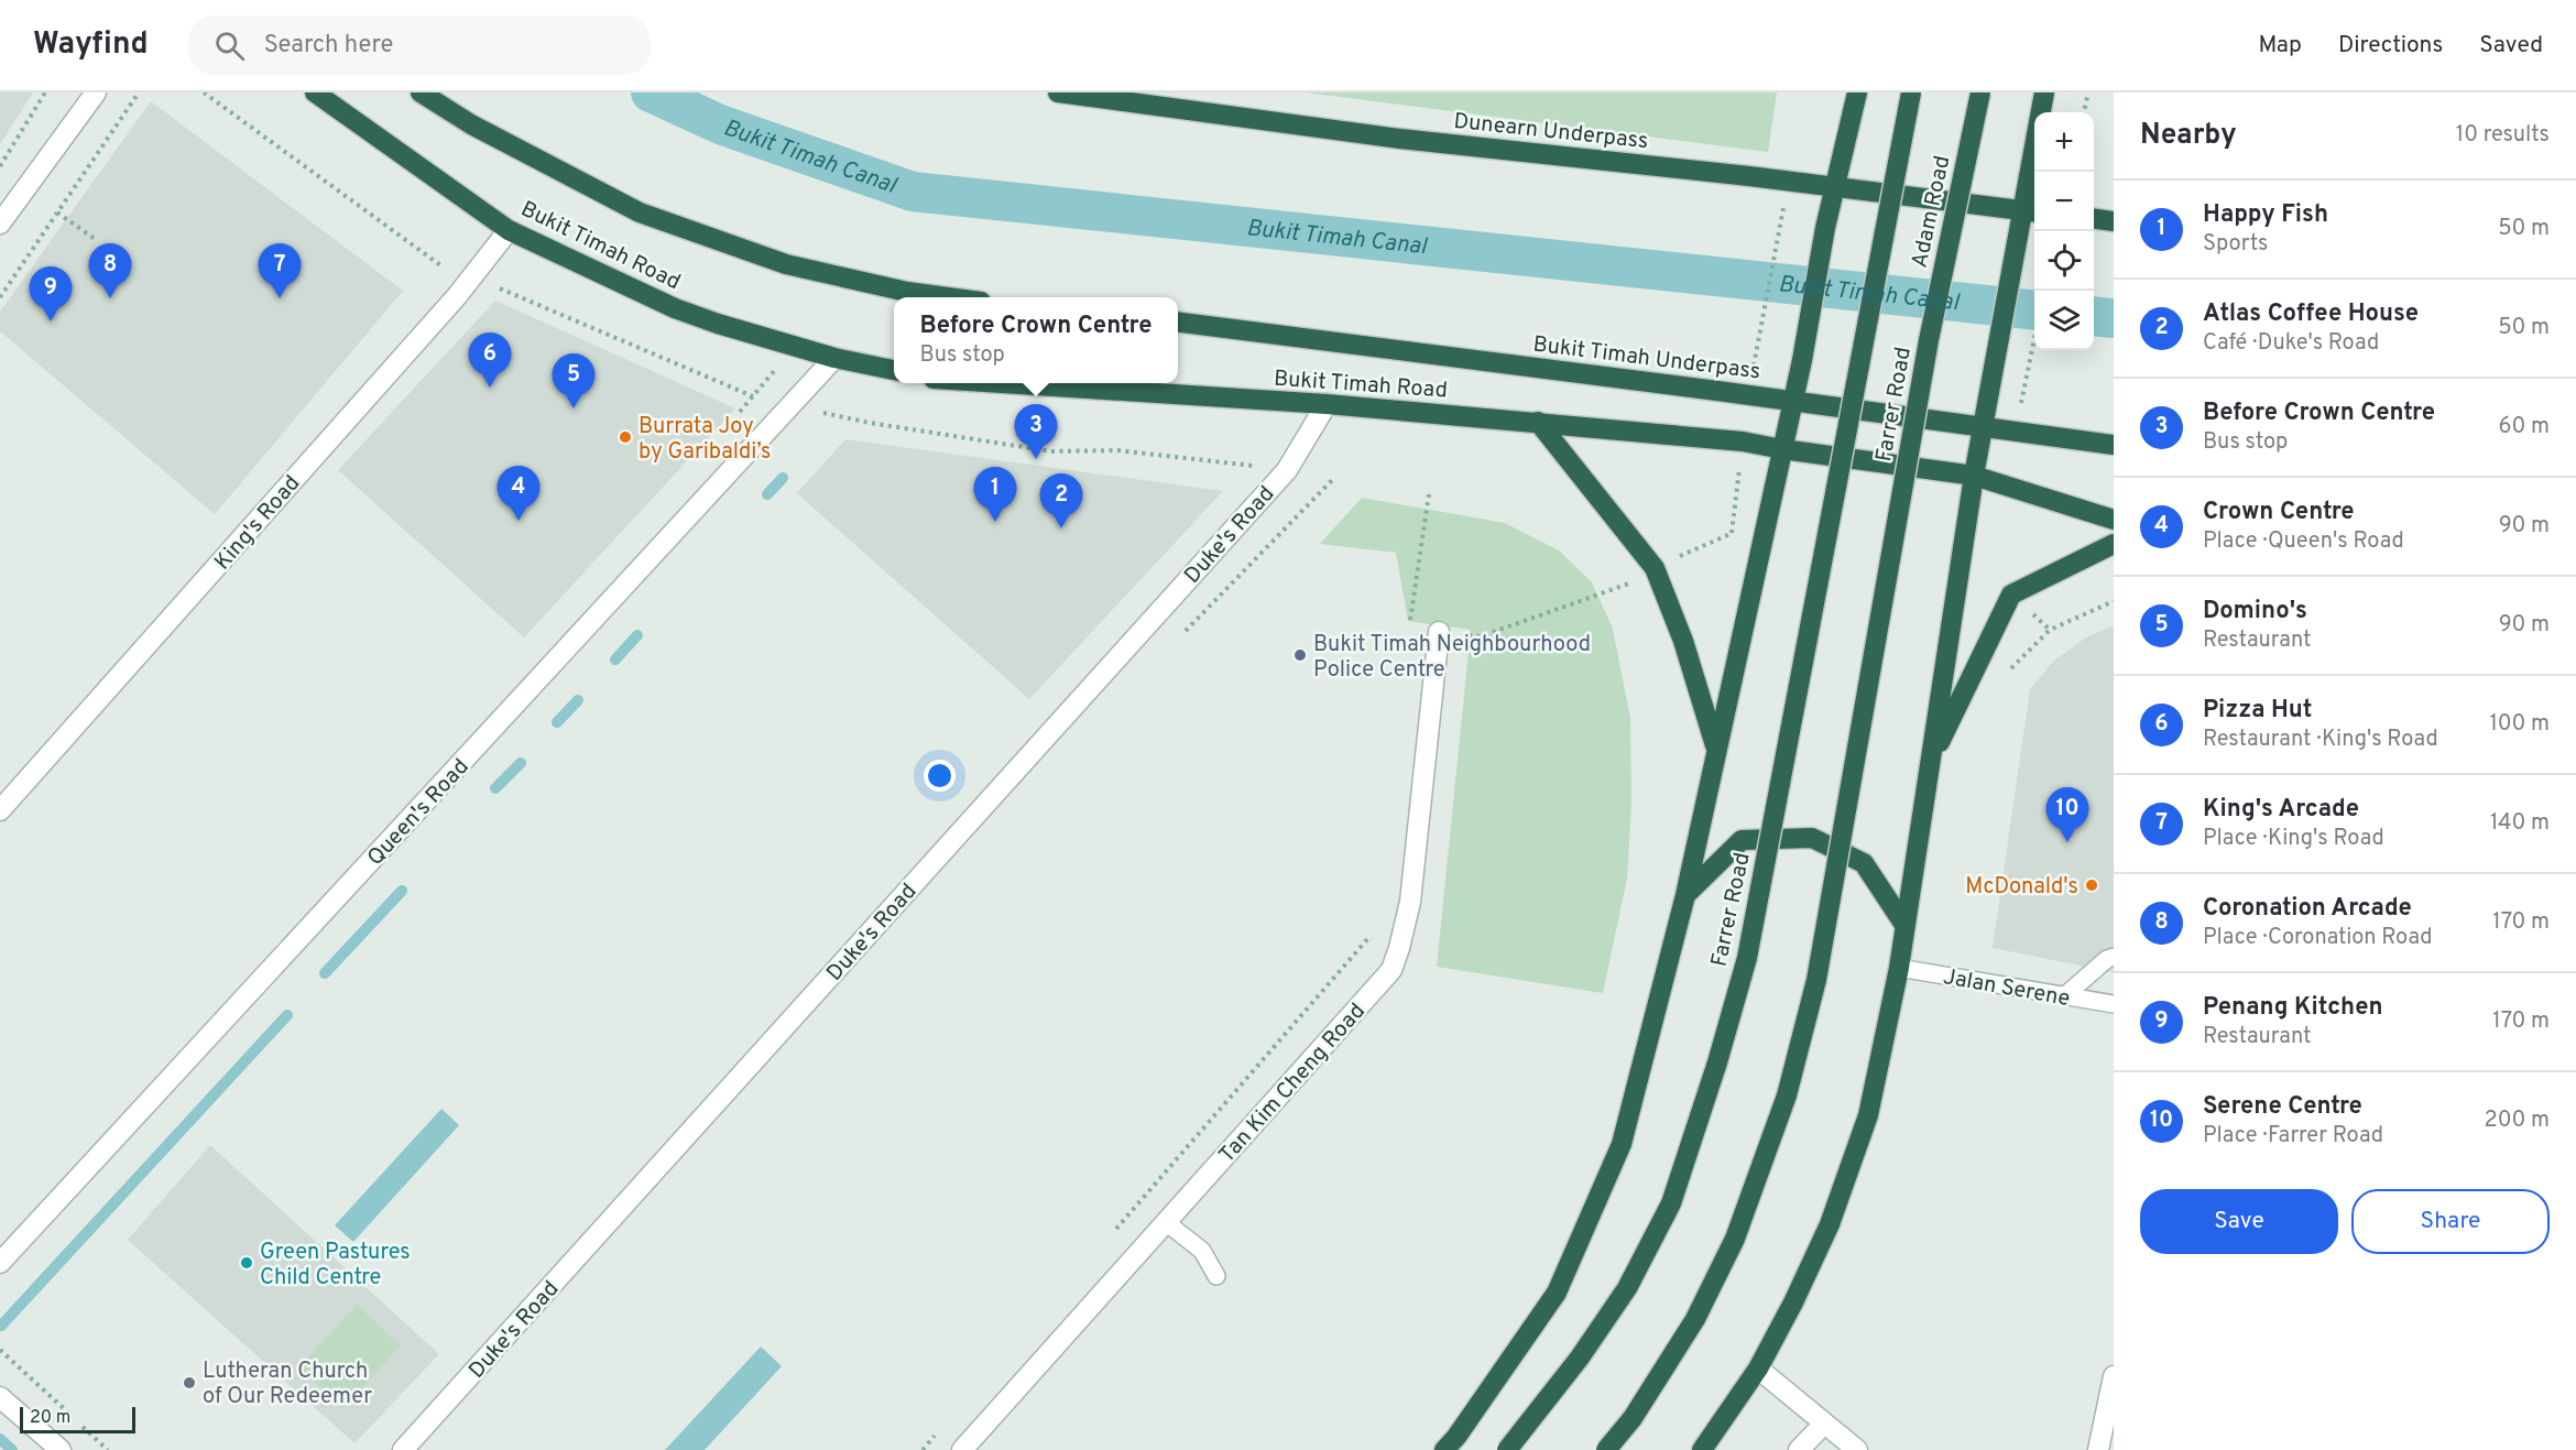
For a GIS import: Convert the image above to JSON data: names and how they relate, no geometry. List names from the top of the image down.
{
  "streets": {
    "highway": [
      "Dunearn Underpass",
      "Adam Road",
      "Bukit Timah Road",
      "Bukit Timah Underpass",
      "Farrer Road"
    ],
    "street": [
      "King's Road",
      "Duke's Road",
      "Queen's Road",
      "Tan Kim Cheng Road"
    ],
    "lane": ["Jalan Serene"]
  },
  "crossings": [
    ["Adam Road", "Farrer Road"],
    ["Bukit Timah Road", "King's Road"],
    ["Bukit Timah Road", "Duke's Road"],
    ["Bukit Timah Road", "Queen's Road"]
  ],
  "water": ["Bukit Timah Canal"],
  "places": [
    "Burrata Joy by Garibaldi’s",
    "Bukit Timah Neighbourhood Police Centre",
    "McDonald's",
    "Green Pastures Child Centre",
    "Lutheran Church of Our Redeemer"
  ],
  "scale_bar": "20 m",
  "page": {
    "header": "Wayfind",
    "search": "Search here",
    "nav": ["Map", "Directions", "Saved"],
    "heading": ["Nearby", "10 results"],
    "map_buttons": ["+", "−"],
    "list": [
      {
        "mark": "1",
        "name": "Happy Fish",
        "note": "Sports",
        "value": "50 m"
      },
      {
        "mark": "2",
        "name": "Atlas Coffee House",
        "note": "Café · Duke's Road",
        "value": "50 m"
      },
      {
        "mark": "3",
        "name": "Before Crown Centre",
        "note": "Bus stop",
        "value": "60 m"
      },
      {
        "mark": "4",
        "name": "Crown Centre",
        "note": "Place · Queen's Road",
        "value": "90 m"
      },
      {
        "mark": "5",
        "name": "Domino's",
        "note": "Restaurant",
        "value": "90 m"
      },
      {
        "mark": "6",
        "name": "Pizza Hut",
        "note": "Restaurant · King's Road",
        "value": "100 m"
      },
      {
        "mark": "7",
        "name": "King's Arcade",
        "note": "Place · King's Road",
        "value": "140 m"
      },
      {
        "mark": "8",
        "name": "Coronation Arcade",
        "note": "Place · Coronation Road",
        "value": "170 m"
      },
      {
        "mark": "9",
        "name": "Penang Kitchen",
        "note": "Restaurant",
        "value": "170 m"
      },
      {
        "mark": "10",
        "name": "Serene Centre",
        "note": "Place · Farrer Road",
        "value": "200 m"
      }
    ],
    "pins": [
      "7",
      "8",
      "9",
      "6",
      "5",
      "3",
      "4",
      "1",
      "2",
      "10"
    ],
    "popup": ["Before Crown Centre", "Bus stop"],
    "buttons": ["Save", "Share"],
    "scale": "20 m"
  }
}
